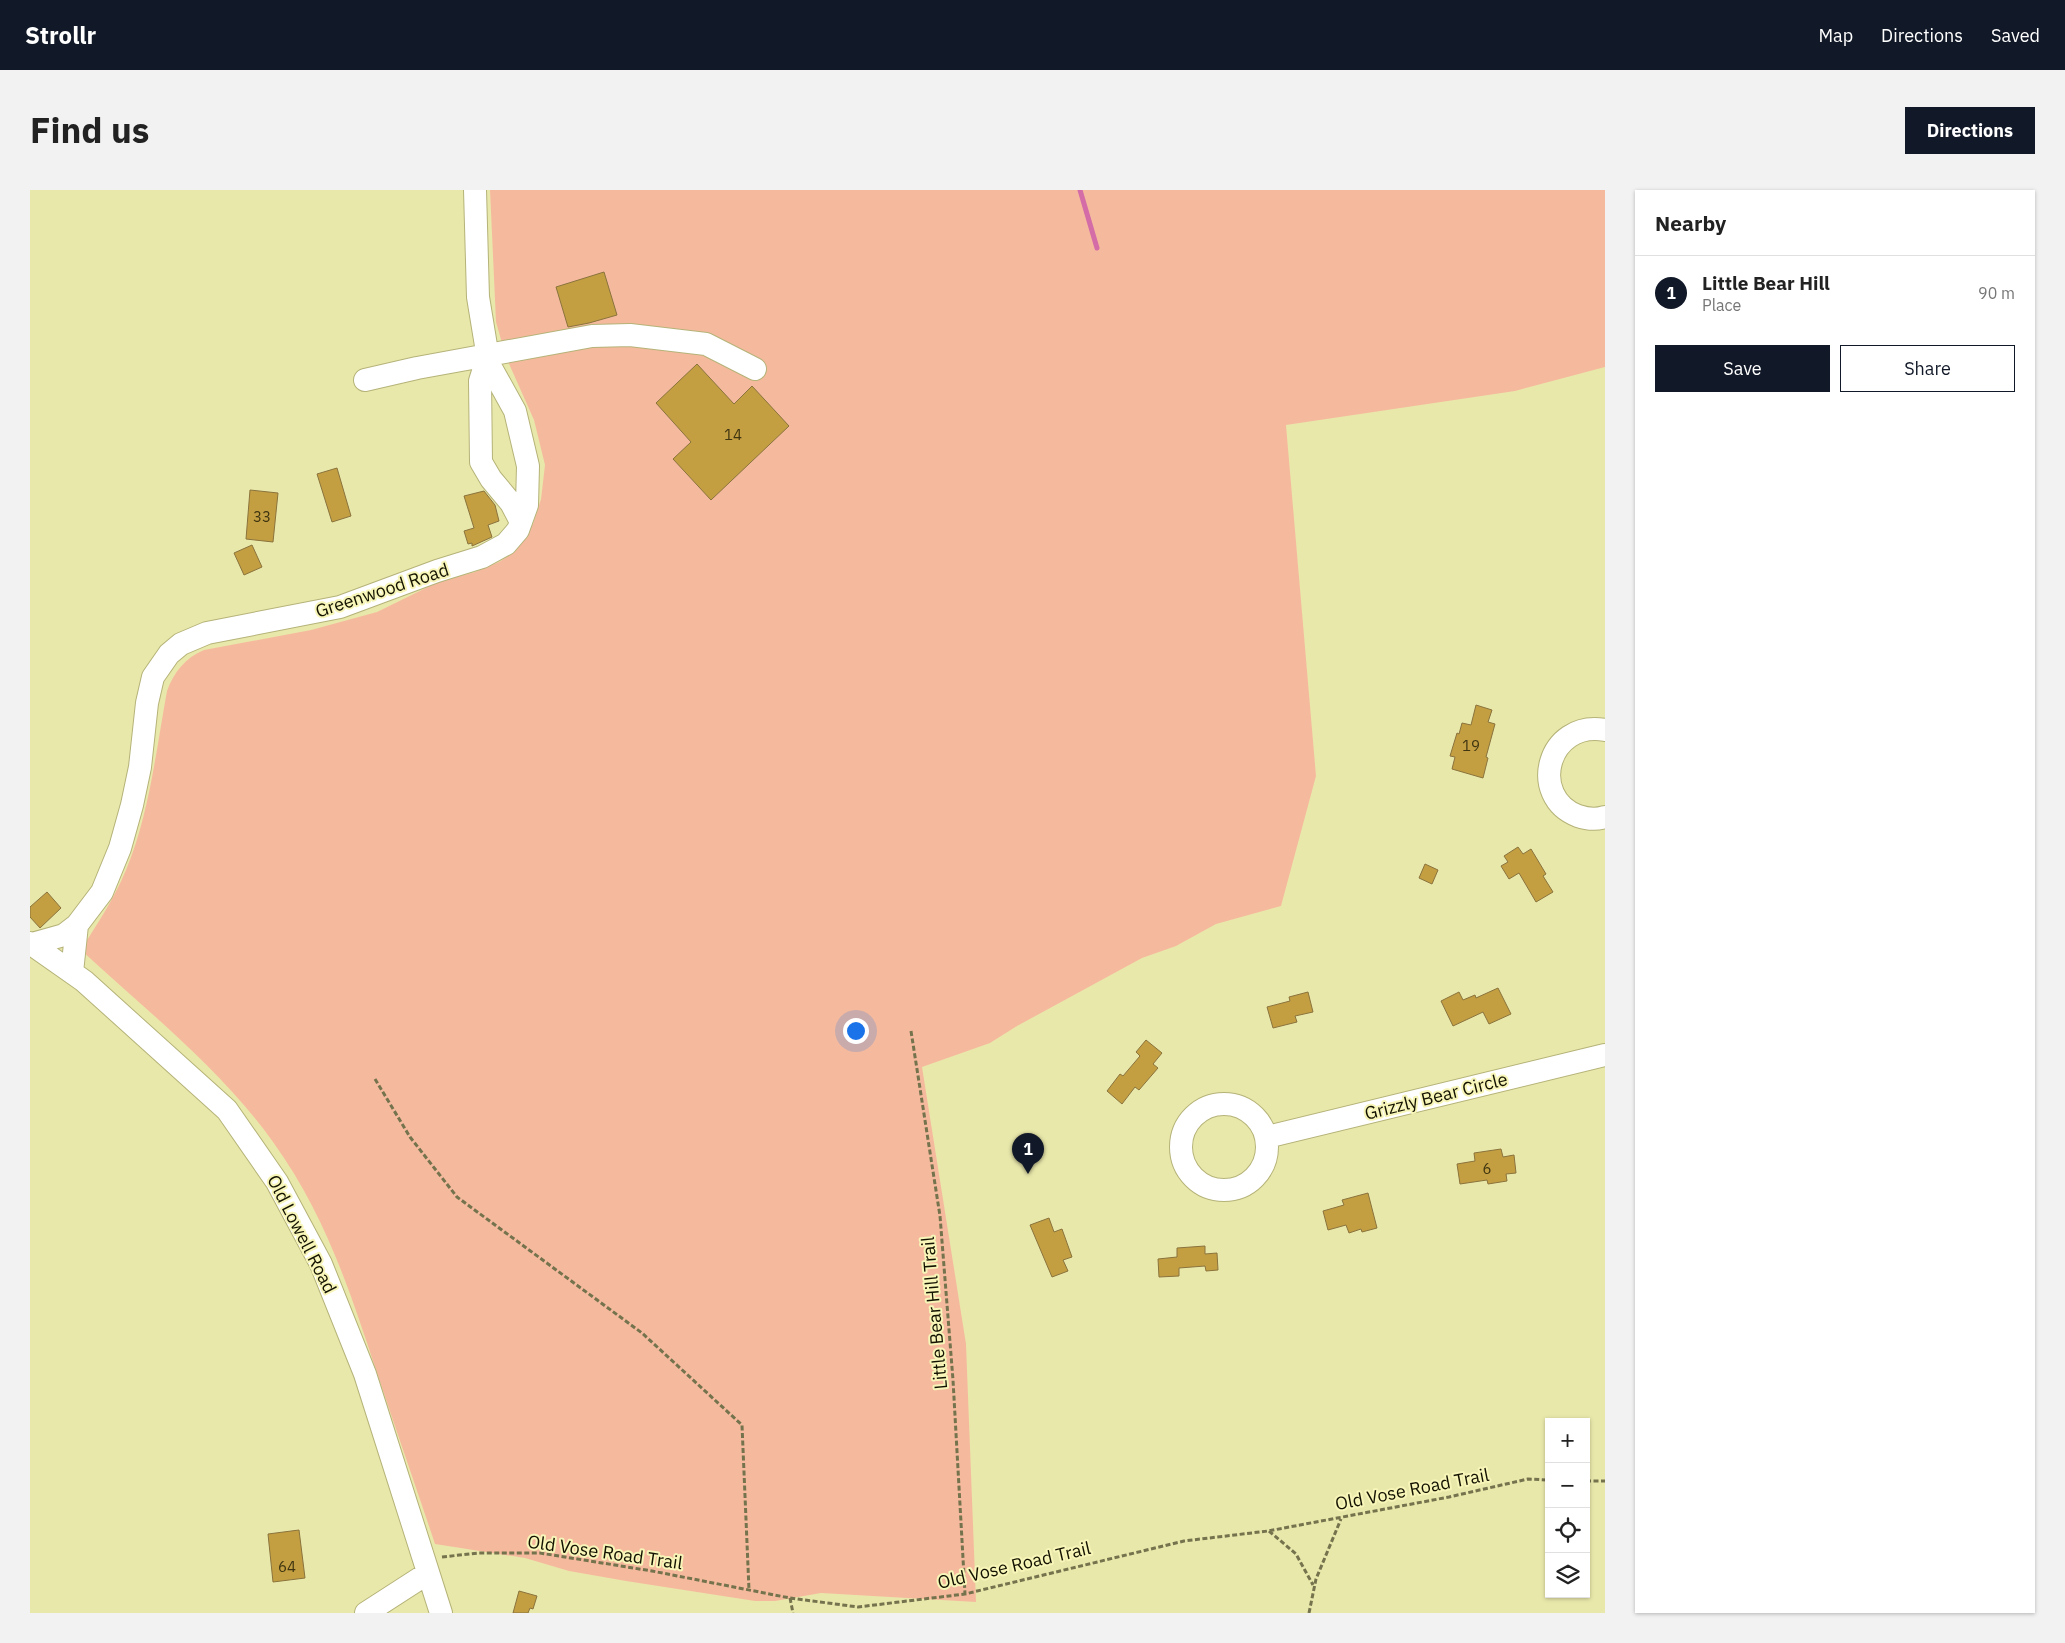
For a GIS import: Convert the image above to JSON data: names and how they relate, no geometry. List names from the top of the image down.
{
  "streets": {
    "street": ["Greenwood Road", "Grizzly Bear Circle", "Old Lowell Road"],
    "path": ["Little Bear Hill Trail", "Old Vose Road Trail"]
  },
  "crossings": [
    ["Greenwood Road", "Old Lowell Road"],
    ["Old Lowell Road", "Old Vose Road Trail"],
    ["Little Bear Hill Trail", "Old Vose Road Trail"]
  ],
  "house_numbers": [
    "14",
    "33",
    "19",
    "6",
    "64"
  ],
  "page": {
    "header": "Strollr",
    "nav": ["Map", "Directions", "Saved"],
    "title": "Find us",
    "buttons": [
      "Directions",
      ["Save", "Share"]
    ],
    "heading": "Nearby",
    "list": [
      {
        "mark": "1",
        "name": "Little Bear Hill",
        "note": "Place",
        "value": "90 m"
      }
    ],
    "pins": "1",
    "map_buttons": ["+", "−"]
  }
}
